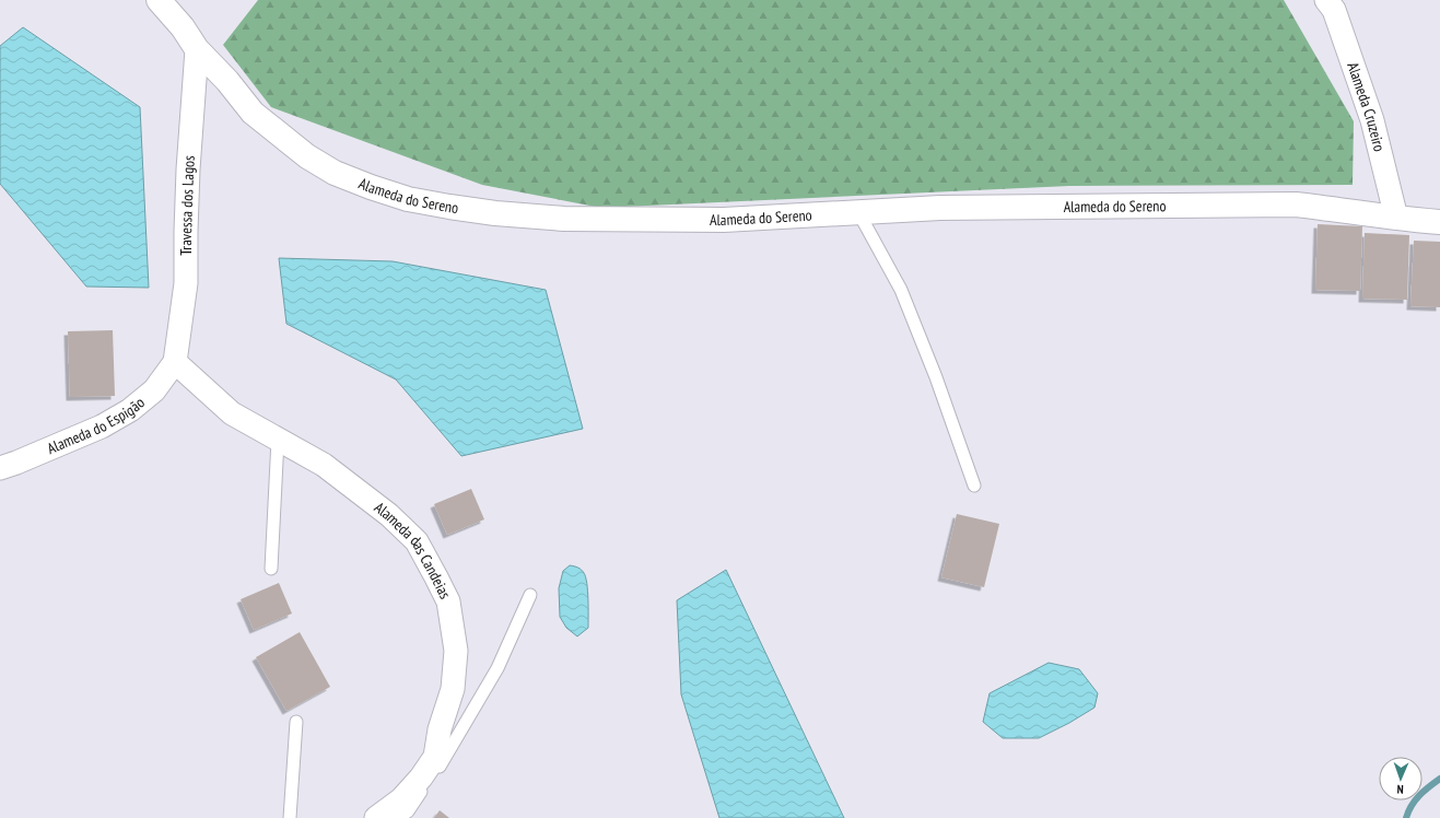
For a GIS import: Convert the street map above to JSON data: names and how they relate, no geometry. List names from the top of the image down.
{
  "streets": {
    "street": [
      "Alameda Cruzeiro",
      "Alameda do Sereno",
      "Travessa dos Lagos",
      "Alameda do Espigão",
      "Alameda das Candeias"
    ]
  },
  "crossings": [
    ["Alameda Cruzeiro", "Alameda do Sereno"],
    ["Alameda do Sereno", "Travessa dos Lagos"],
    ["Travessa dos Lagos", "Alameda do Espigão"],
    ["Travessa dos Lagos", "Alameda das Candeias"],
    ["Alameda do Espigão", "Alameda das Candeias"]
  ],
  "north": "bottom"
}
